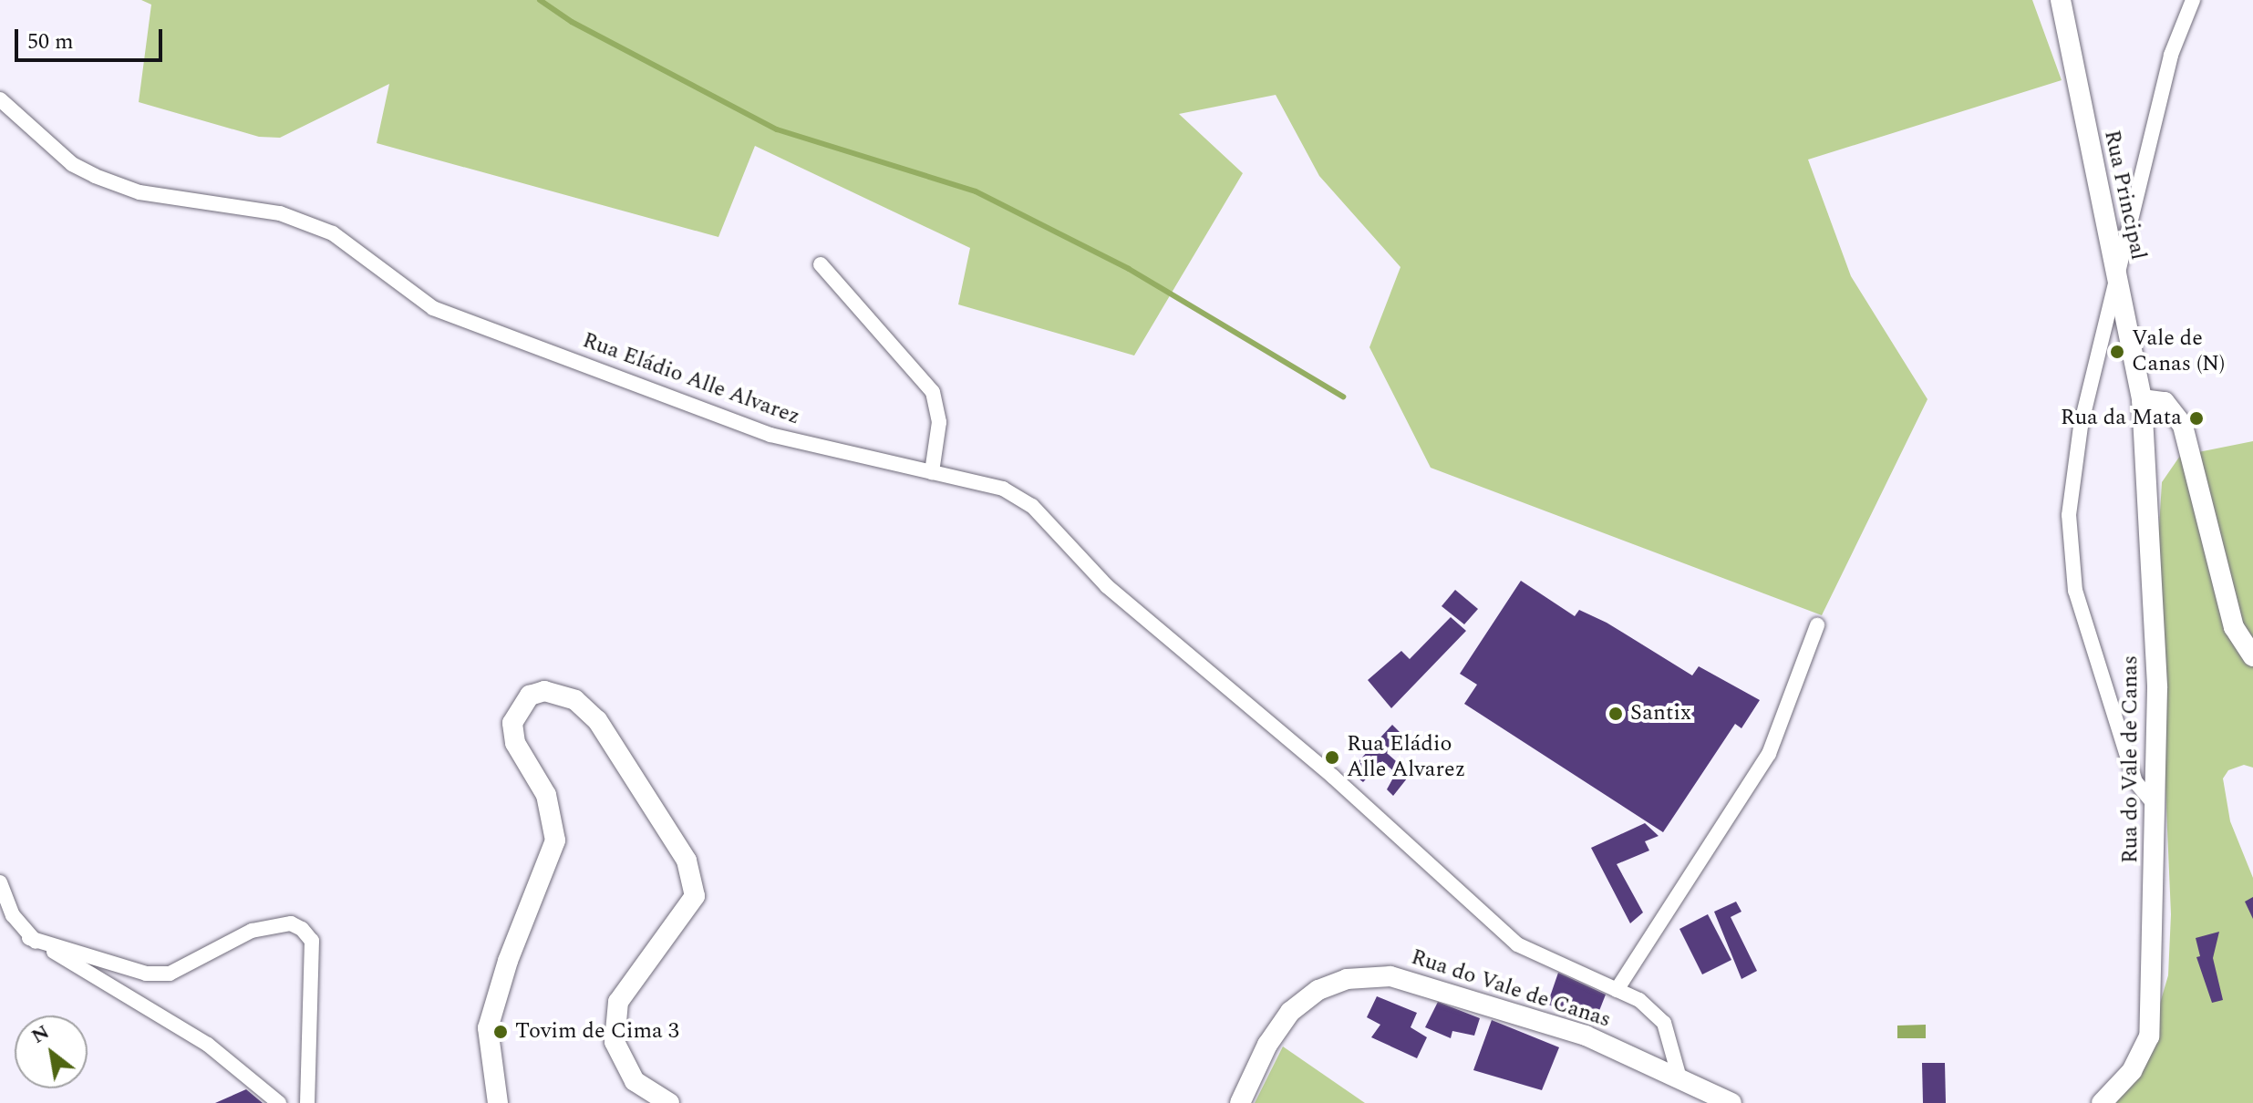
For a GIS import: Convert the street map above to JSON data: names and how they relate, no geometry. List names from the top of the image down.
{
  "streets": {
    "street": ["Rua Principal", "Rua Eládio Alle Alvarez", "Rua do Vale de Canas"]
  },
  "crossings": [
    ["Rua Principal", "Rua do Vale de Canas"],
    ["Rua Eládio Alle Alvarez", "Rua do Vale de Canas"]
  ],
  "places": [
    "Vale de Canas (N)",
    "Rua da Mata",
    "Santix",
    "Rua Eládio Alle Alvarez",
    "Tovim de Cima 3"
  ],
  "scale_bar": "50 m",
  "north": "top left"
}
